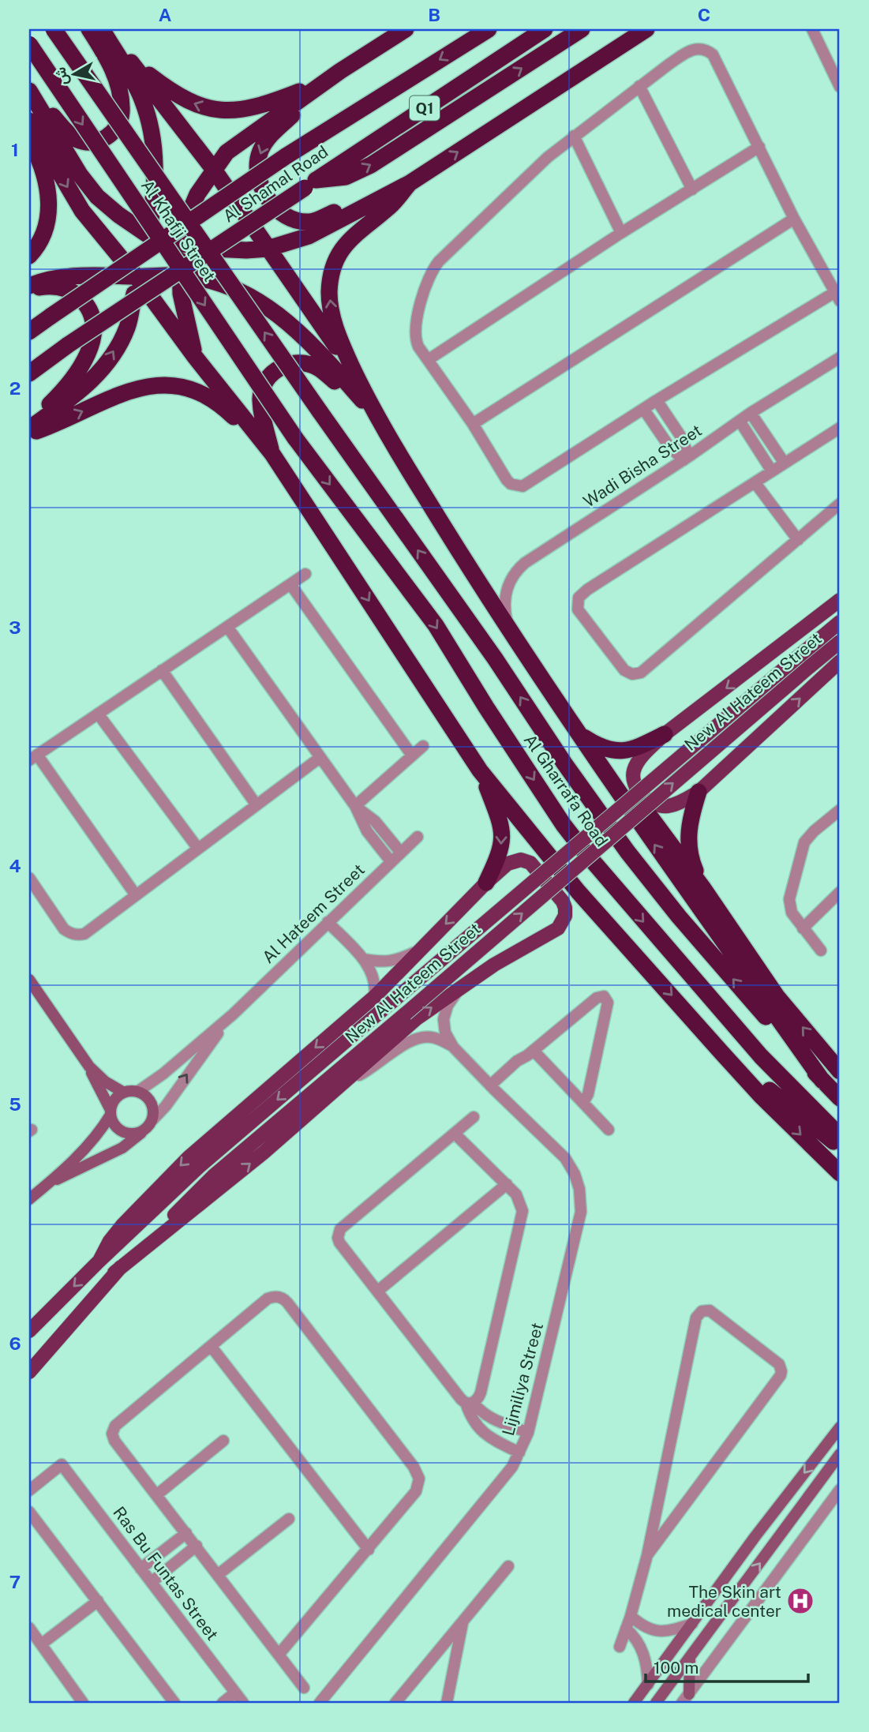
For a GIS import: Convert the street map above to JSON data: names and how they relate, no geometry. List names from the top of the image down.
{
  "streets": {
    "highway": [
      "Q1",
      "Al Shamal Road",
      "Al Khafji Street",
      "Al Gharrafa Road"
    ],
    "main road": ["New Al Hateem Street"],
    "street": [
      "Wadi Bisha Street",
      "Al Hateem Street",
      "Lijmiliya Street",
      "Ras Bu Funtas Street"
    ]
  },
  "crossings": [
    ["Al Khafji Street", "Al Gharrafa Road"]
  ],
  "places": {
    "hospital": ["The Skin art medical center"]
  },
  "scale_bar": "100 m",
  "north": "left",
  "grid": {
    "columns": ["A", "B", "C"],
    "rows": [
      "1",
      "2",
      "3",
      "4",
      "5",
      "6",
      "7"
    ]
  }
}
